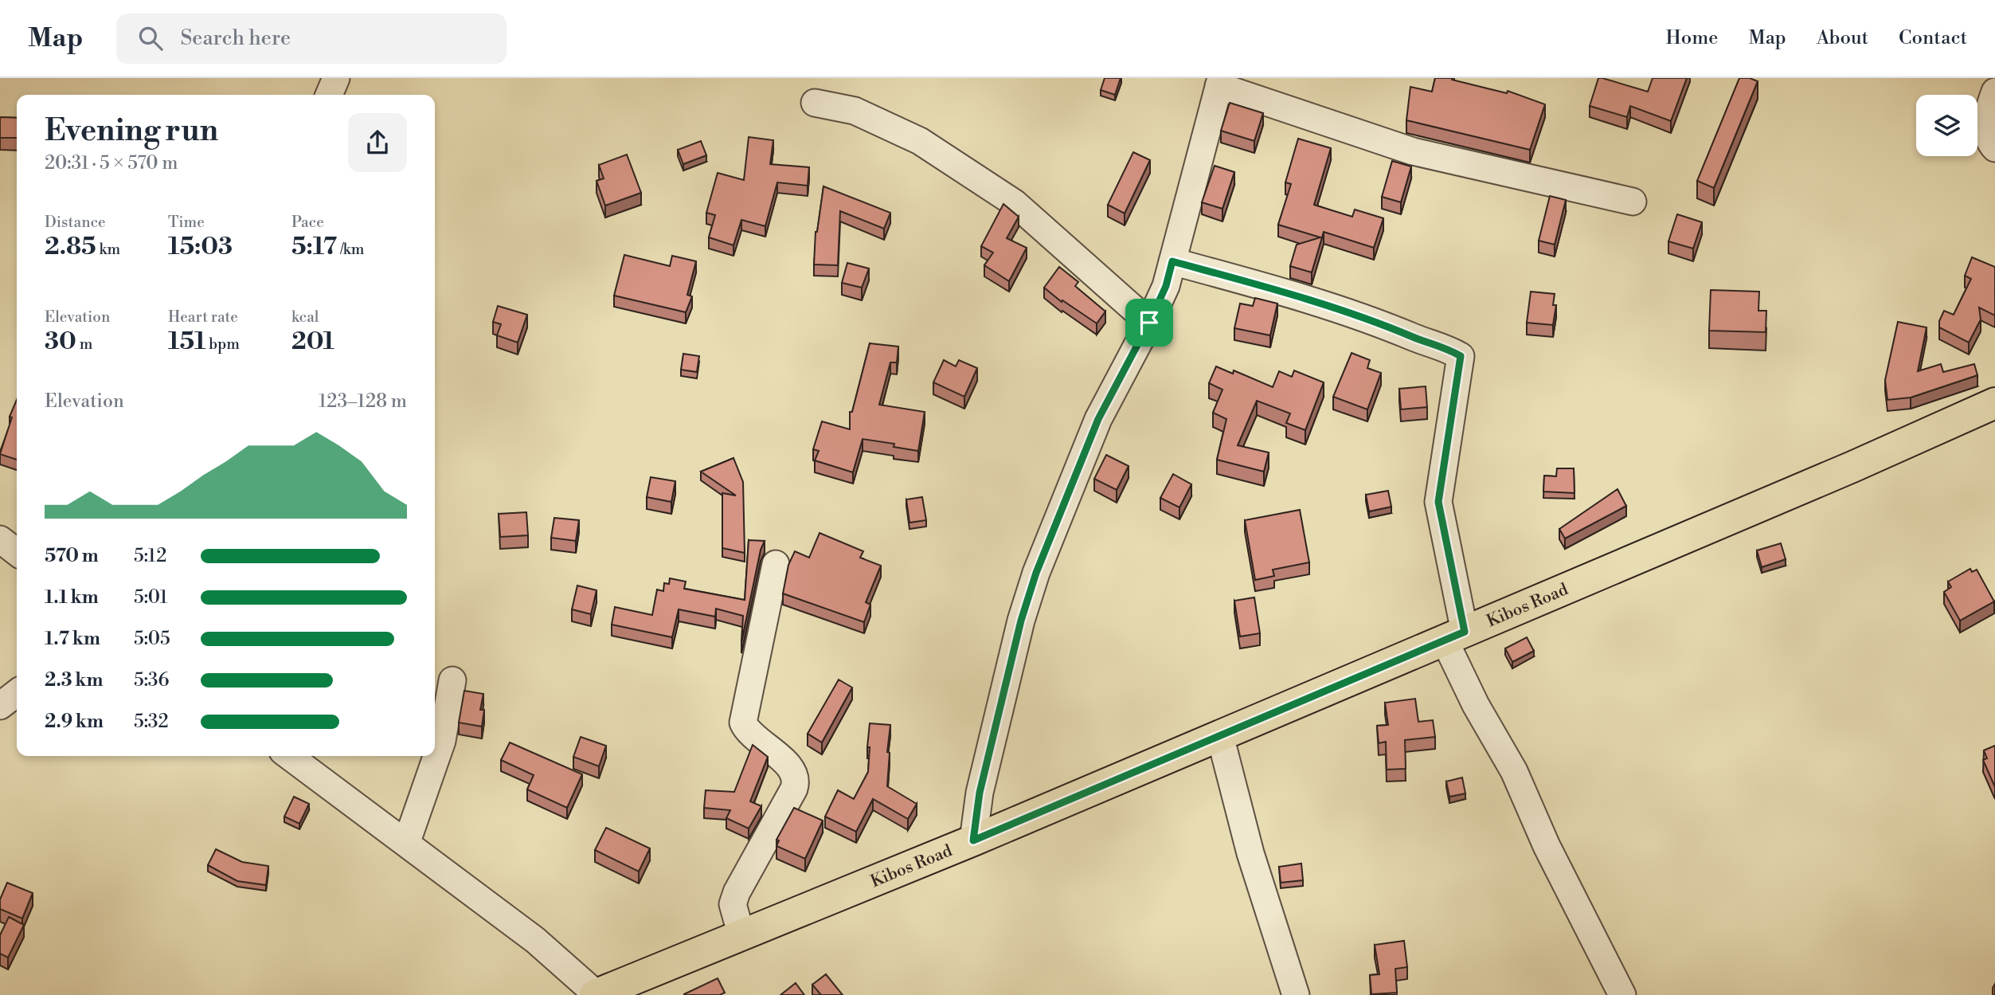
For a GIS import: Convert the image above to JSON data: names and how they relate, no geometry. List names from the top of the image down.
{
  "streets": {
    "main road": ["Kibos Road"]
  },
  "page": {
    "header": "Map",
    "search": "Search here",
    "nav": [
      "Home",
      "Map",
      "About",
      "Contact"
    ],
    "heading": ["Evening run", "20:31 · 5 × 570 m"],
    "stats": [
      ["Distance", "2.85 km"],
      ["Time", "15:03"],
      ["Pace", "5:17 /km"],
      ["Elevation", "30 m"],
      ["Heart rate", "151 bpm"],
      ["kcal", "201"]
    ],
    "chart": ["Elevation", "123–128 m"],
    "list": [
      {
        "name": "570 m",
        "note": "5:12"
      },
      {
        "name": "1.1 km",
        "note": "5:01"
      },
      {
        "name": "1.7 km",
        "note": "5:05"
      },
      {
        "name": "2.3 km",
        "note": "5:36"
      },
      {
        "name": "2.9 km",
        "note": "5:32"
      }
    ]
  }
}
